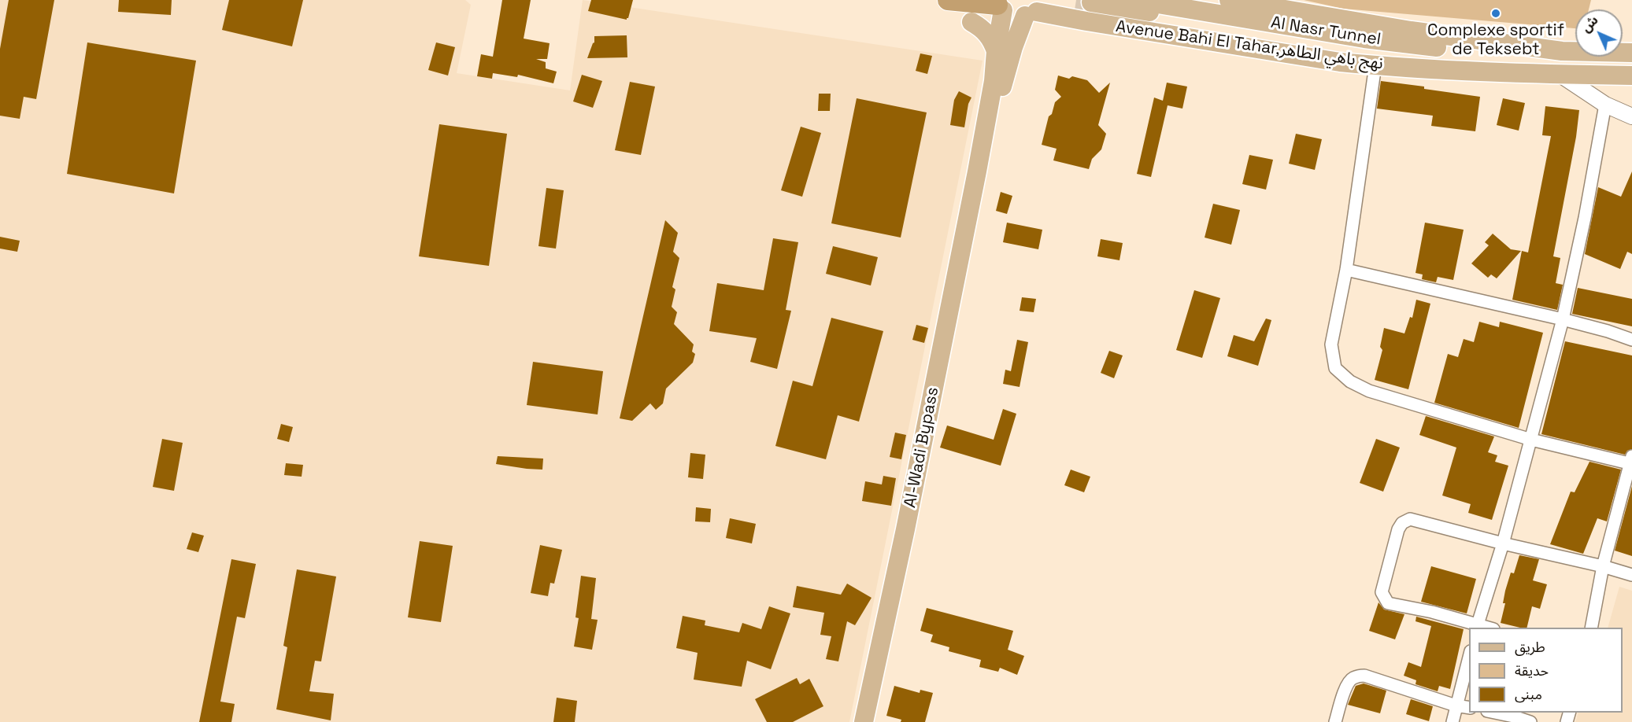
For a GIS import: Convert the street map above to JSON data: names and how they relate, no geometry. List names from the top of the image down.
{
  "streets": {
    "main road": ["Al Nasr Tunnel", "Avenue Bahi El Tahar,نهج باهي الطاهر", "Al-Wadi Bypass"]
  },
  "crossings": [
    ["Al Nasr Tunnel", "Avenue Bahi El Tahar,نهج باهي الطاهر"],
    ["Avenue Bahi El Tahar,نهج باهي الطاهر", "Al-Wadi Bypass"]
  ],
  "places": ["Complexe sportif de Teksebt"],
  "legend": ["طريق", "حديقة", "مبنى"],
  "north": "top left"
}
